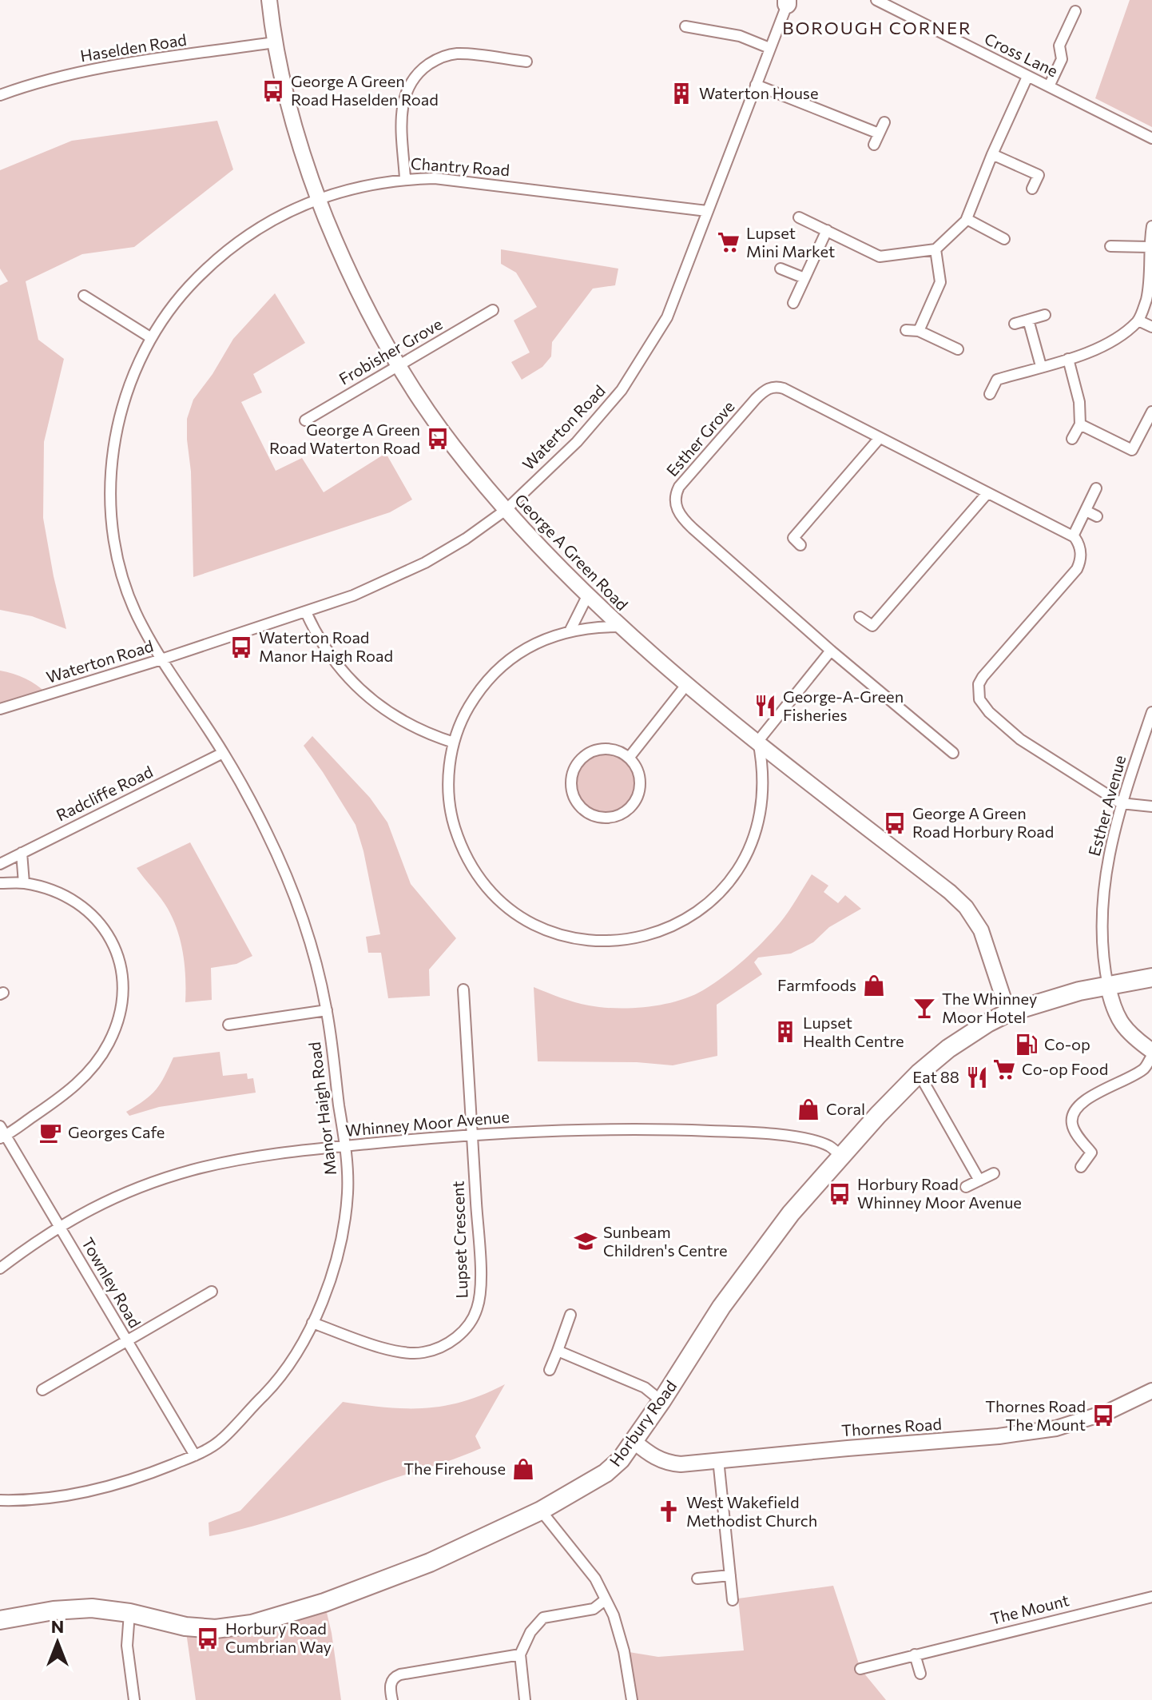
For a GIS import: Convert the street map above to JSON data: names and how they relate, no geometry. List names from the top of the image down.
{
  "streets": {
    "highway": ["Horbury Road"],
    "main road": ["George A Green Road", "Thornes Road"],
    "street": [
      "Haselden Road",
      "Cross Lane",
      "Chantry Road",
      "Frobisher Grove",
      "Waterton Road",
      "Esther Grove",
      "Radcliffe Road",
      "Esther Avenue",
      "Manor Haigh Road",
      "Whinney Moor Avenue",
      "Lupset Crescent",
      "Townley Road",
      "The Mount"
    ]
  },
  "crossings": [
    ["Haselden Road", "George A Green Road"],
    ["Chantry Road", "Waterton Road"],
    ["Chantry Road", "George A Green Road"],
    ["Chantry Road", "Manor Haigh Road"],
    ["Frobisher Grove", "George A Green Road"],
    ["Waterton Road", "George A Green Road"],
    ["Waterton Road", "Manor Haigh Road"],
    ["George A Green Road", "Horbury Road"],
    ["Radcliffe Road", "Manor Haigh Road"],
    ["Esther Avenue", "Horbury Road"],
    ["Manor Haigh Road", "Whinney Moor Avenue"],
    ["Manor Haigh Road", "Lupset Crescent"],
    ["Manor Haigh Road", "Townley Road"],
    ["Whinney Moor Avenue", "Lupset Crescent"],
    ["Whinney Moor Avenue", "Townley Road"],
    ["Whinney Moor Avenue", "Horbury Road"],
    ["Horbury Road", "Thornes Road"]
  ],
  "districts": ["BOROUGH CORNER"],
  "places": {
    "bus stop": [
      "George A Green Road Haselden Road",
      "George A Green Road Waterton Road",
      "Waterton Road Manor Haigh Road",
      "George A Green Road Horbury Road",
      "Horbury Road Whinney Moor Avenue",
      "Thornes Road The Mount",
      "Horbury Road Cumbrian Way"
    ],
    "building": ["Waterton House", "Lupset Health Centre"],
    "supermarket": ["Lupset Mini Market", "Co-op Food"],
    "restaurant": ["George-A-Green Fisheries", "Eat 88"],
    "shop": ["Farmfoods", "Coral", "The Firehouse"],
    "bar": ["The Whinney Moor Hotel"],
    "fuel station": ["Co-op"],
    "cafe": ["Georges Cafe"],
    "school or university": ["Sunbeam Children's Centre"],
    "church": ["West Wakefield Methodist Church"]
  },
  "north": "top"
}
